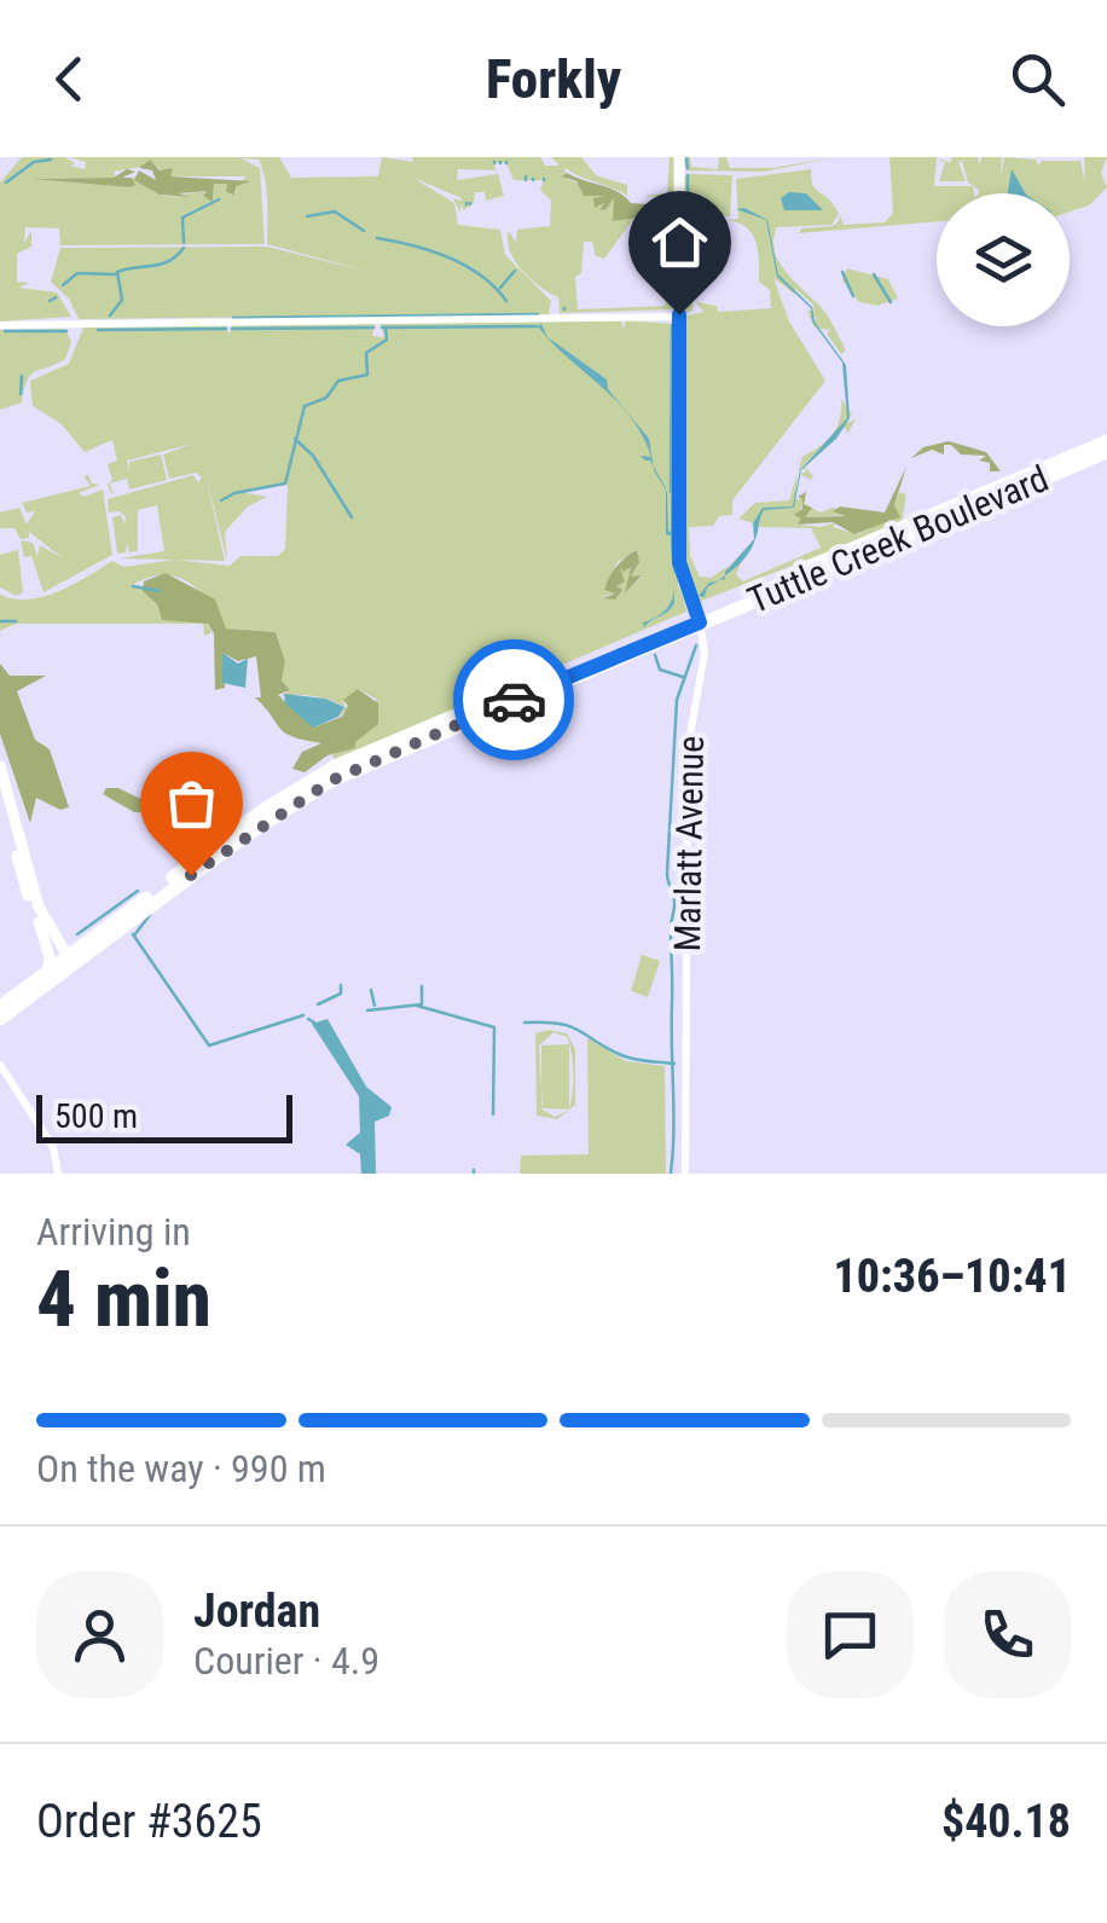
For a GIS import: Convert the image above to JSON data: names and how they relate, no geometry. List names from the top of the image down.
{
  "streets": {
    "highway": ["Tuttle Creek Boulevard"],
    "main road": ["Marlatt Avenue"]
  },
  "crossings": [
    ["Tuttle Creek Boulevard", "Marlatt Avenue"]
  ],
  "scale_bar": "500 m",
  "page": {
    "header": "Forkly",
    "scale": "500 m",
    "heading": ["4 min", "Arriving in", "10:36–10:41"],
    "panel": [
      "Jordan",
      "Courier · 4.9",
      "Order #3625",
      "$40.18"
    ],
    "bar": "On the way · 990 m"
  }
}
